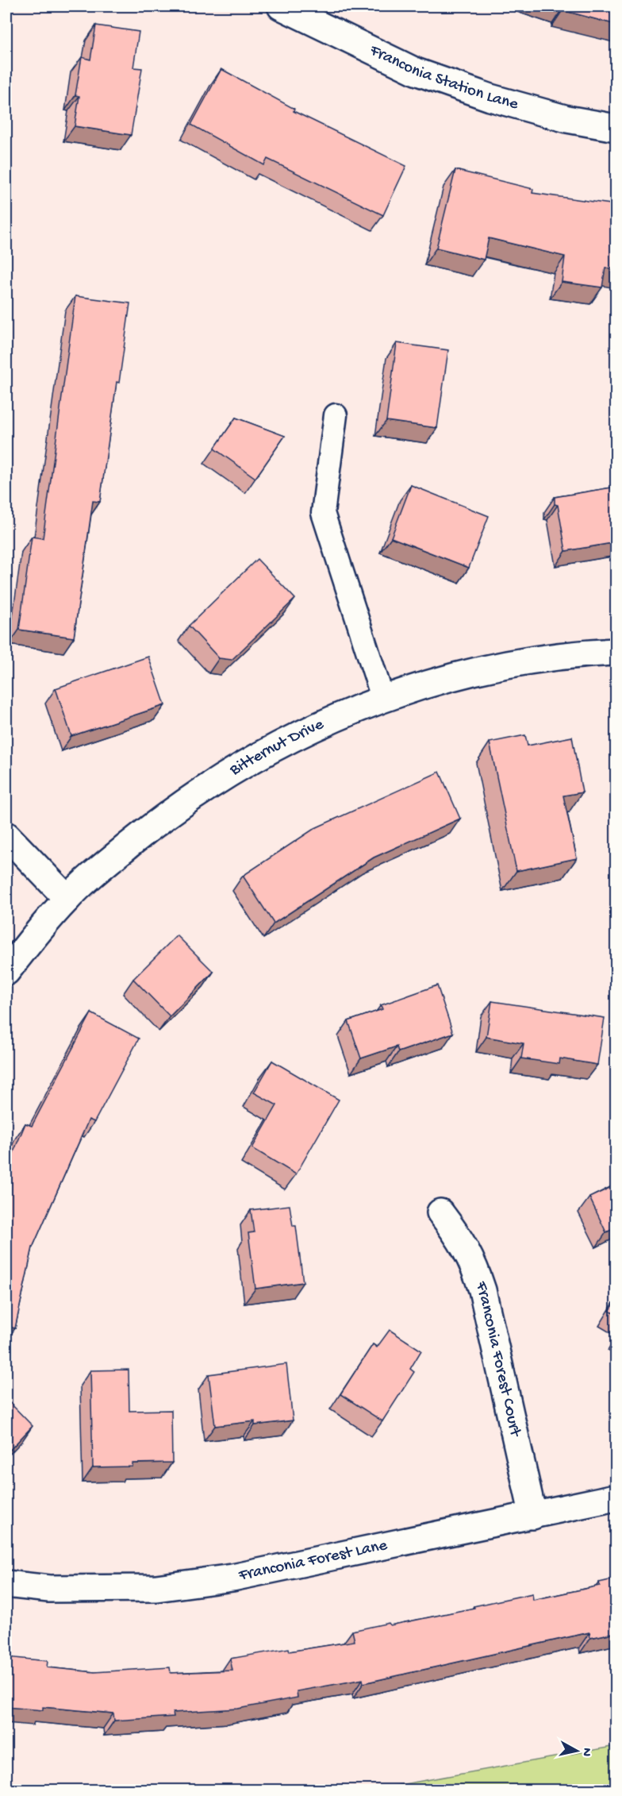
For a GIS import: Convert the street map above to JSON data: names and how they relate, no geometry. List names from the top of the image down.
{
  "streets": {
    "street": [
      "Franconia Station Lane",
      "Bitternut Drive",
      "Franconia Forest Court",
      "Franconia Forest Lane"
    ]
  },
  "crossings": [
    ["Franconia Forest Court", "Franconia Forest Lane"]
  ],
  "north": "right"
}
